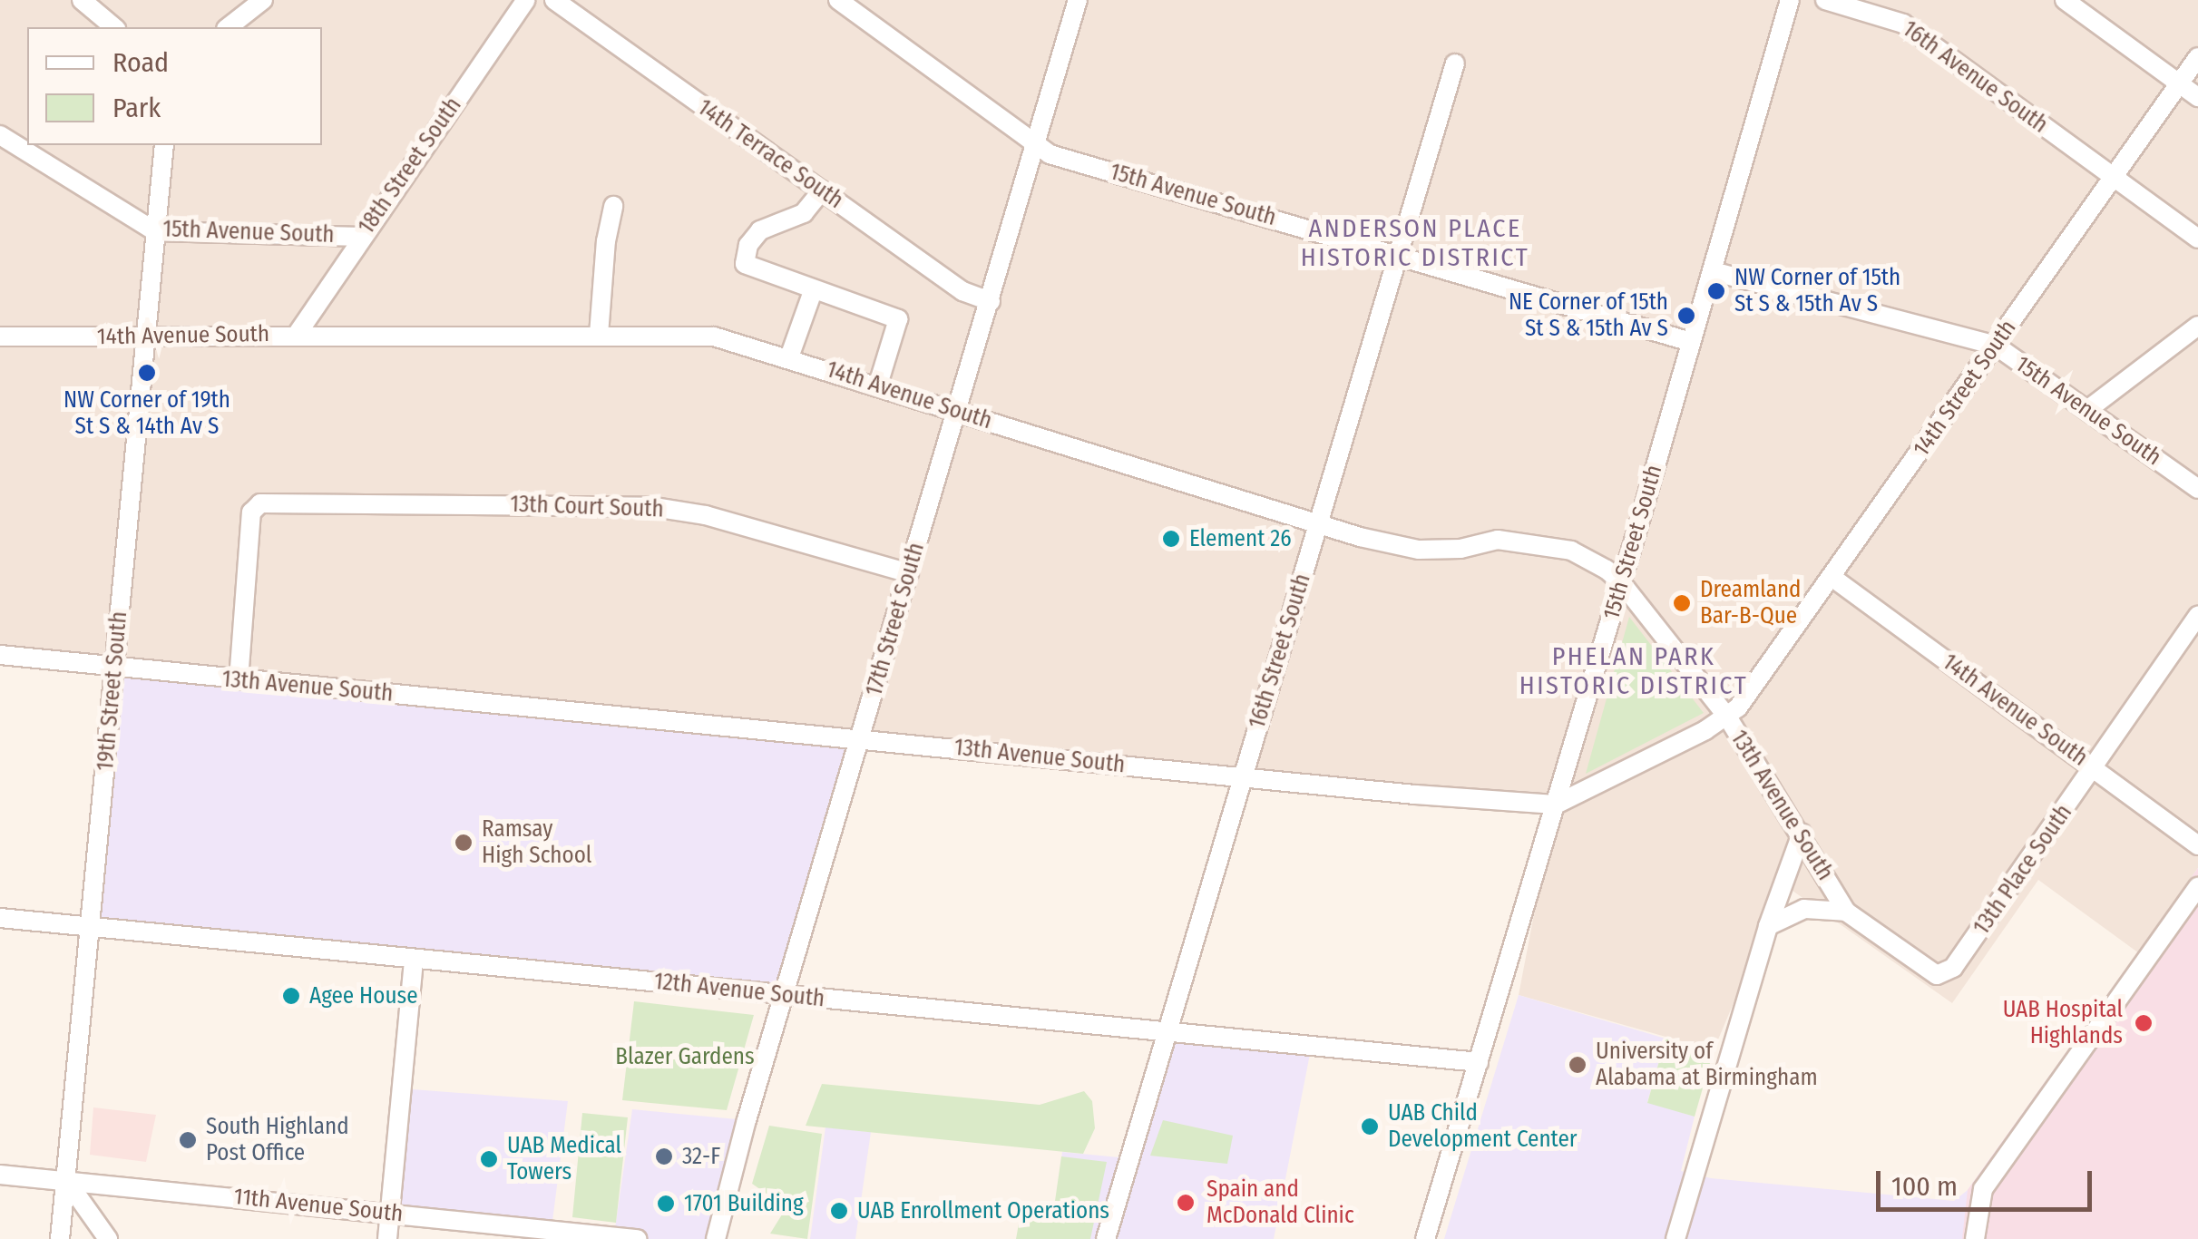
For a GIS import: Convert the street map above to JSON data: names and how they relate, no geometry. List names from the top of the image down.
{
  "streets": {
    "street": [
      "16th Avenue South",
      "14th Terrace South",
      "18th Street South",
      "15th Avenue South",
      "14th Avenue South",
      "14th Street South",
      "13th Court South",
      "15th Street South",
      "17th Street South",
      "16th Street South",
      "13th Avenue South",
      "19th Street South",
      "13th Place South",
      "12th Avenue South",
      "11th Avenue South"
    ]
  },
  "crossings": [
    ["16th Avenue South", "14th Street South"],
    ["14th Terrace South", "17th Street South"],
    ["18th Street South", "15th Avenue South"],
    ["18th Street South", "14th Avenue South"],
    ["15th Avenue South", "14th Street South"],
    ["15th Avenue South", "15th Street South"],
    ["15th Avenue South", "17th Street South"],
    ["15th Avenue South", "16th Street South"],
    ["15th Avenue South", "19th Street South"],
    ["14th Avenue South", "14th Street South"],
    ["14th Avenue South", "15th Street South"],
    ["14th Avenue South", "17th Street South"],
    ["14th Avenue South", "16th Street South"],
    ["14th Avenue South", "13th Avenue South"],
    ["14th Avenue South", "19th Street South"],
    ["14th Avenue South", "13th Place South"],
    ["14th Street South", "13th Avenue South"],
    ["13th Court South", "17th Street South"],
    ["13th Court South", "13th Avenue South"],
    ["15th Street South", "13th Avenue South"],
    ["15th Street South", "12th Avenue South"],
    ["17th Street South", "13th Avenue South"],
    ["17th Street South", "12th Avenue South"],
    ["16th Street South", "13th Avenue South"],
    ["16th Street South", "12th Avenue South"],
    ["13th Avenue South", "19th Street South"],
    ["13th Avenue South", "13th Place South"],
    ["19th Street South", "12th Avenue South"],
    ["19th Street South", "11th Avenue South"]
  ],
  "districts": ["ANDERSON PLACE HISTORIC DISTRICT", "PHELAN PARK HISTORIC DISTRICT"],
  "parks": ["Blazer Gardens"],
  "places": [
    "NW Corner of 15th St S & 15th Av S",
    "NE Corner of 15th St S & 15th Av S",
    "NW Corner of 19th St S & 14th Av S",
    "Element 26",
    "Dreamland Bar-B-Que",
    "Ramsay High School",
    "Agee House",
    "UAB Hospital Highlands",
    "University of Alabama at Birmingham",
    "UAB Child Development Center",
    "South Highland Post Office",
    "32-F",
    "UAB Medical Towers",
    "Spain and McDonald Clinic",
    "1701 Building",
    "UAB Enrollment Operations"
  ],
  "legend": ["Road", "Park"],
  "scale_bar": "100 m"
}
